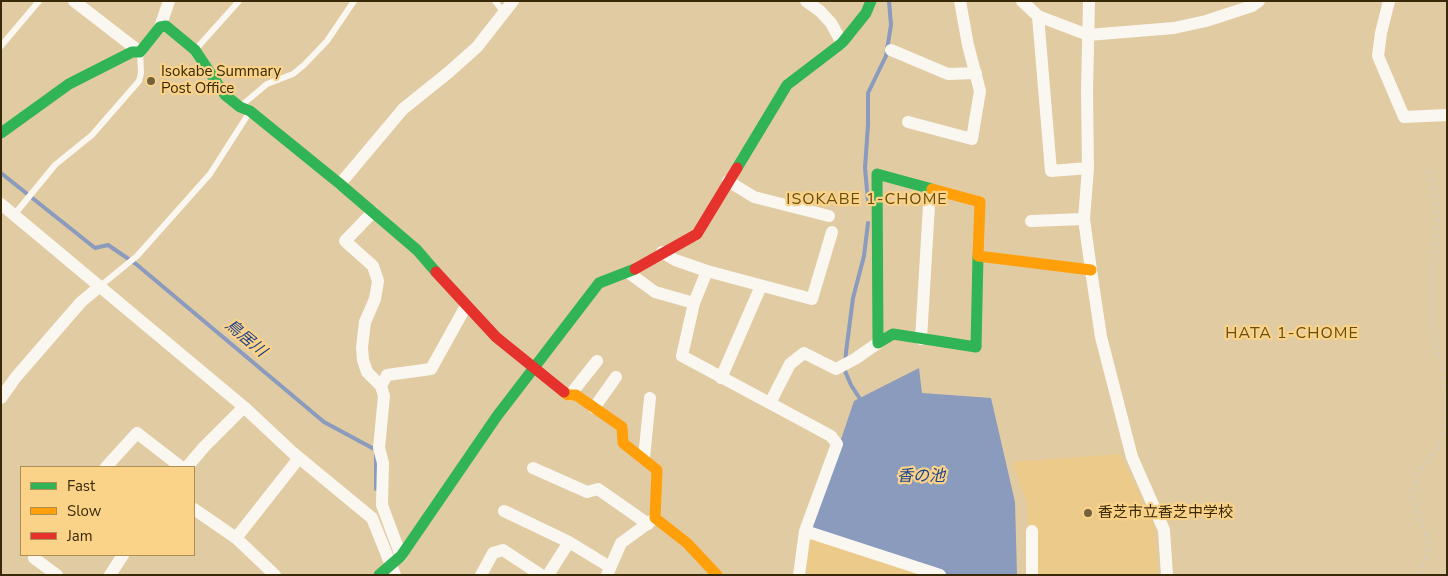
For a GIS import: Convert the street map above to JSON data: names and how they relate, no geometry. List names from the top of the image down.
{
  "districts": ["ISOKABE 1-CHOME", "HATA 1-CHOME"],
  "water": ["鳥居川", "香の池"],
  "places": ["Isokabe Summary Post Office", "香芝市立香芝中学校"],
  "legend": ["Fast", "Slow", "Jam"]
}
